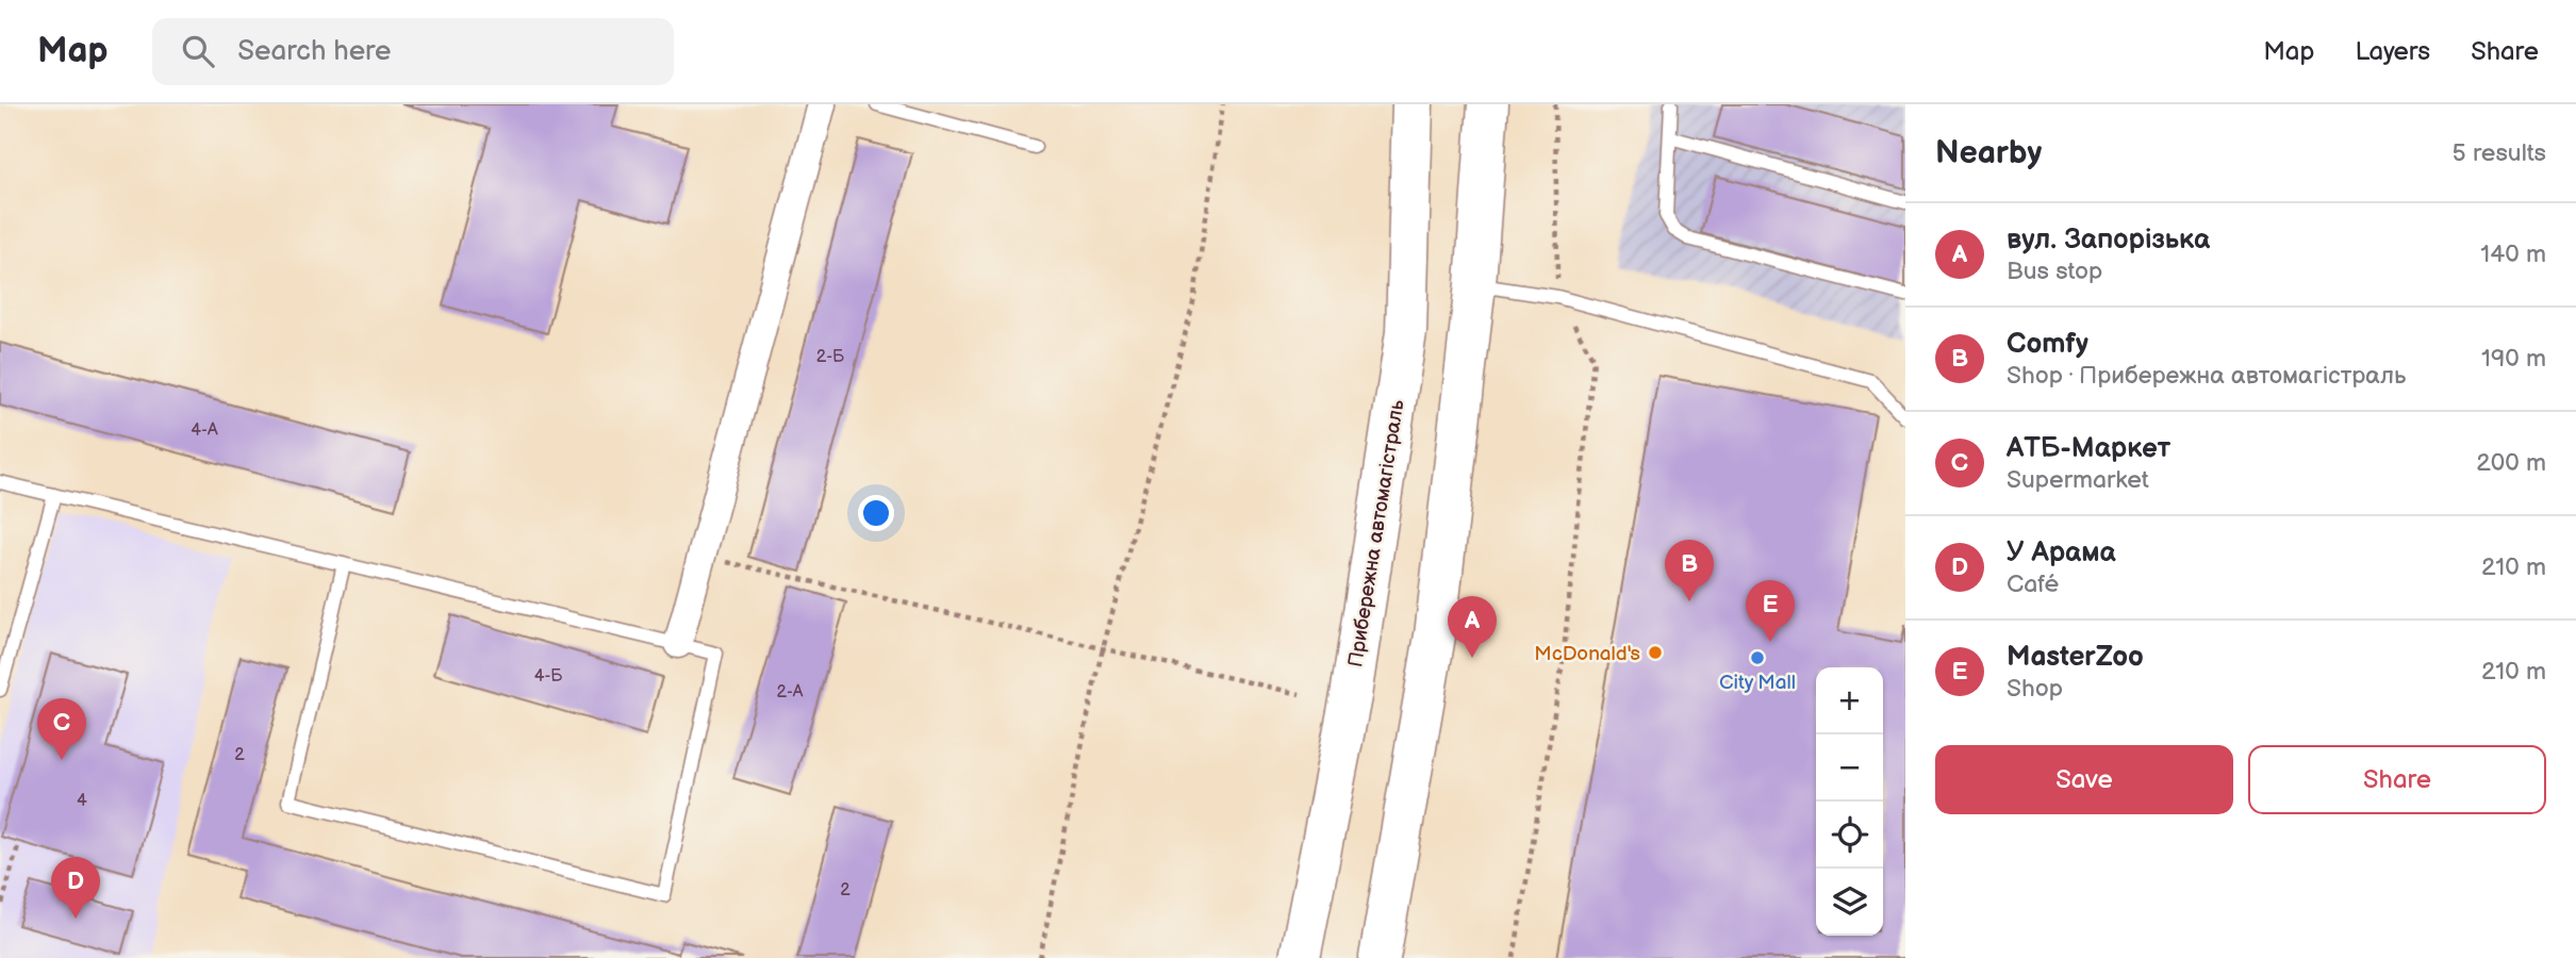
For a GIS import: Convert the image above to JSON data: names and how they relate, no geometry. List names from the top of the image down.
{
  "streets": {
    "main road": ["Прибережна автомагістраль"]
  },
  "places": ["McDonald's", "City Mall"],
  "house_numbers": [
    "2-Б",
    "4-А",
    "4-Б",
    "2-А",
    "2",
    "4",
    "2"
  ],
  "page": {
    "header": "Map",
    "search": "Search here",
    "nav": ["Map", "Layers", "Share"],
    "heading": ["Nearby", "5 results"],
    "list": [
      {
        "mark": "A",
        "name": "вул. Запорізька",
        "note": "Bus stop",
        "value": "140 m"
      },
      {
        "mark": "B",
        "name": "Comfy",
        "note": "Shop · Прибережна автомагістраль",
        "value": "190 m"
      },
      {
        "mark": "C",
        "name": "АТБ-Маркет",
        "note": "Supermarket",
        "value": "200 m"
      },
      {
        "mark": "D",
        "name": "У Арама",
        "note": "Café",
        "value": "210 m"
      },
      {
        "mark": "E",
        "name": "MasterZoo",
        "note": "Shop",
        "value": "210 m"
      }
    ],
    "pins": [
      "B",
      "E",
      "A",
      "C",
      "D"
    ],
    "map_buttons": ["+", "−"],
    "buttons": ["Save", "Share"]
  }
}
